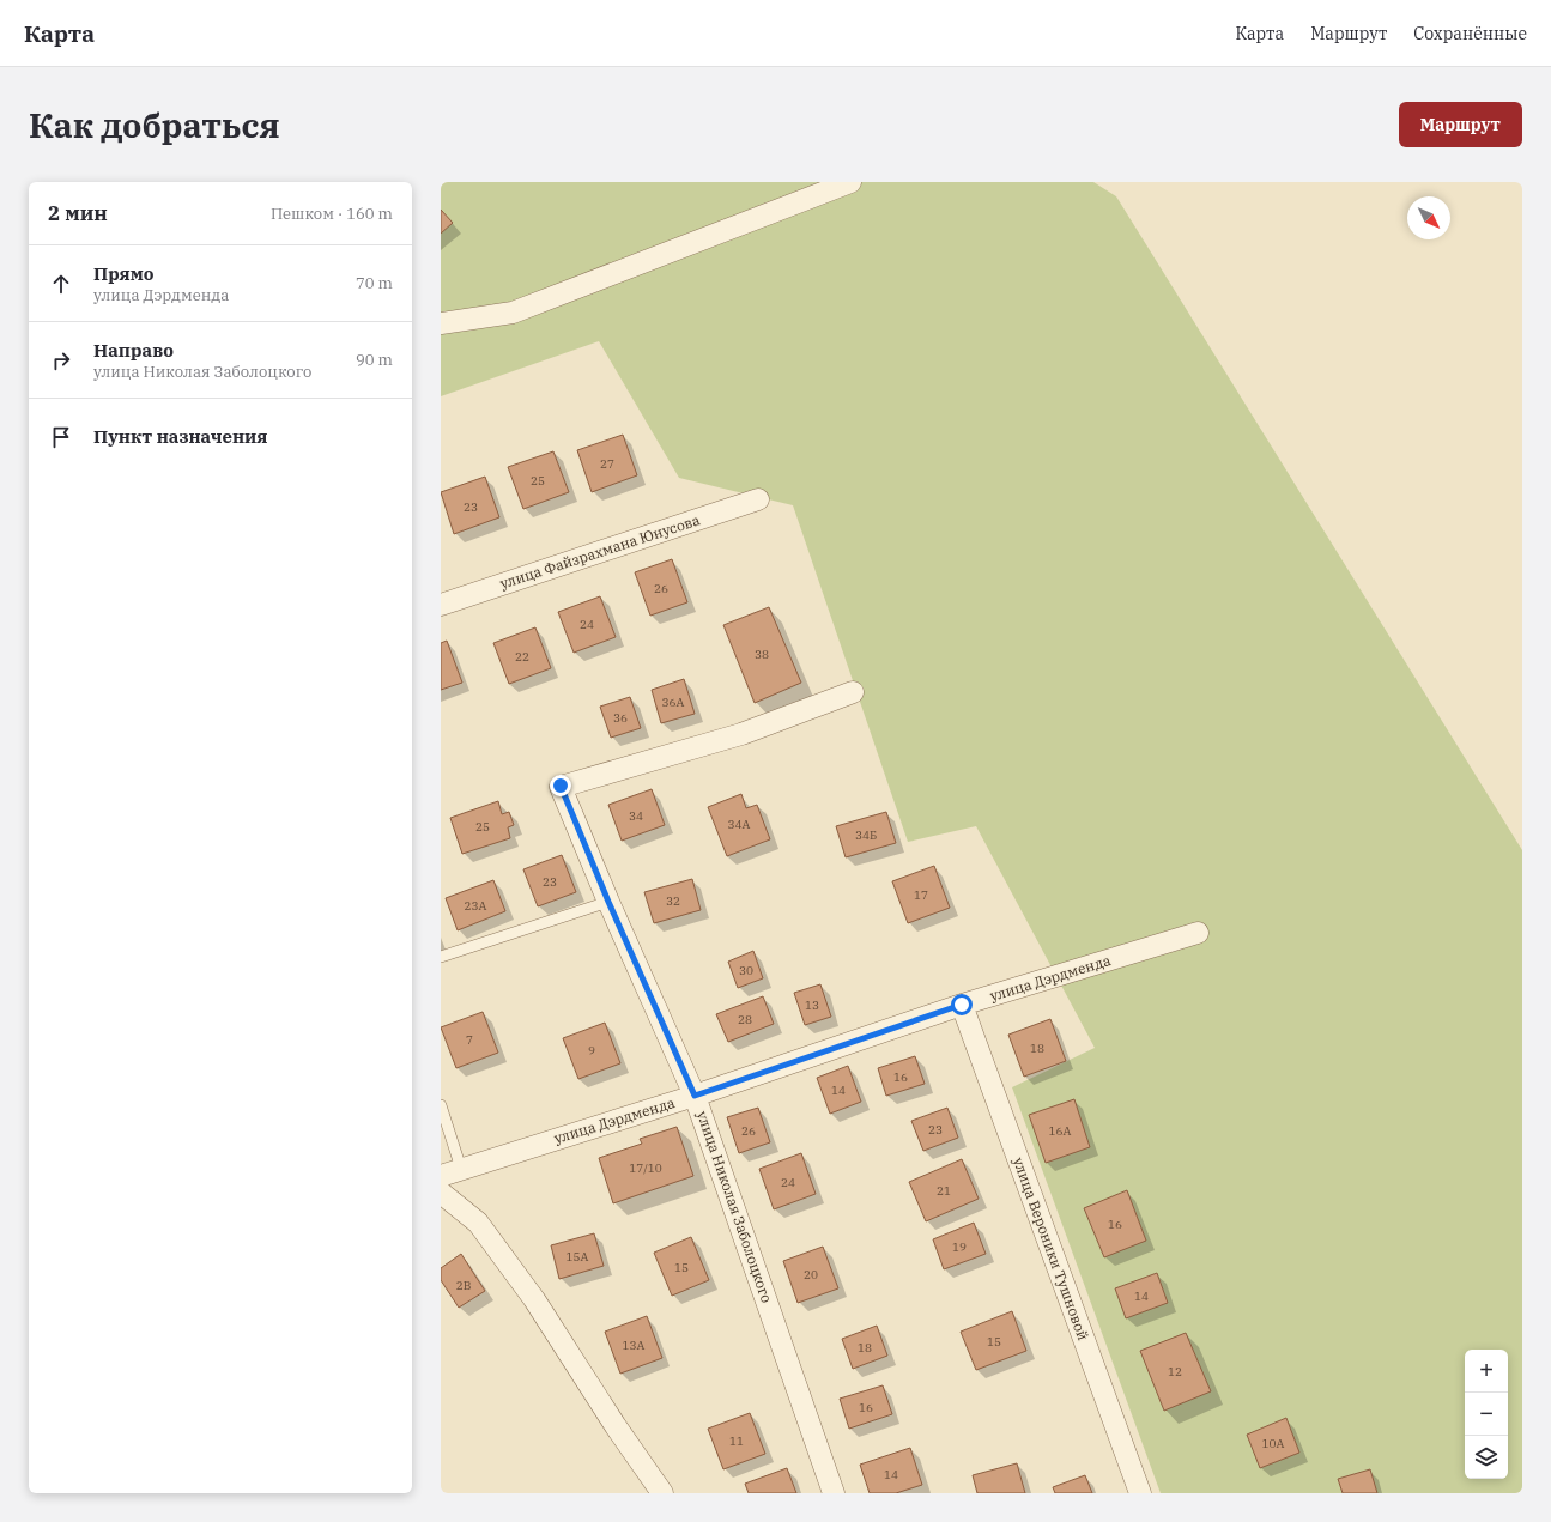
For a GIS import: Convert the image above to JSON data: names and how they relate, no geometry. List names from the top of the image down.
{
  "streets": {
    "street": [
      "улица Файзрахмана Юнусова",
      "улица Дэрдменда",
      "улица Николая Заболоцкого",
      "улица Вероники Тушновой"
    ]
  },
  "crossings": [
    ["улица Дэрдменда", "улица Николая Заболоцкого"],
    ["улица Дэрдменда", "улица Вероники Тушновой"]
  ],
  "house_numbers": [
    "27",
    "25",
    "23",
    "26",
    "24",
    "38",
    "22",
    "36А",
    "36",
    "34",
    "34А",
    "25",
    "34Б",
    "23",
    "17",
    "32",
    "23А",
    "30",
    "13",
    "28",
    "7",
    "18",
    "9",
    "16",
    "14",
    "23",
    "26",
    "16А",
    "17/10",
    "24",
    "21",
    "16",
    "19",
    "15А",
    "15",
    "20",
    "2В",
    "14",
    "15",
    "13А",
    "18",
    "12",
    "16",
    "11",
    "10А",
    "14"
  ],
  "north": "bottom right",
  "page": {
    "header": "Карта",
    "nav": ["Карта", "Маршрут", "Сохранённые"],
    "buttons": "Маршрут",
    "title": "Как добраться",
    "heading": ["2 мин", "Пешком · 160 m"],
    "list": [
      ["Прямо", "улица Дэрдменда", "70 m"],
      ["Направо", "улица Николая Заболоцкого", "90 m"],
      "Пункт назначения"
    ],
    "map_buttons": ["+", "−"]
  }
}
